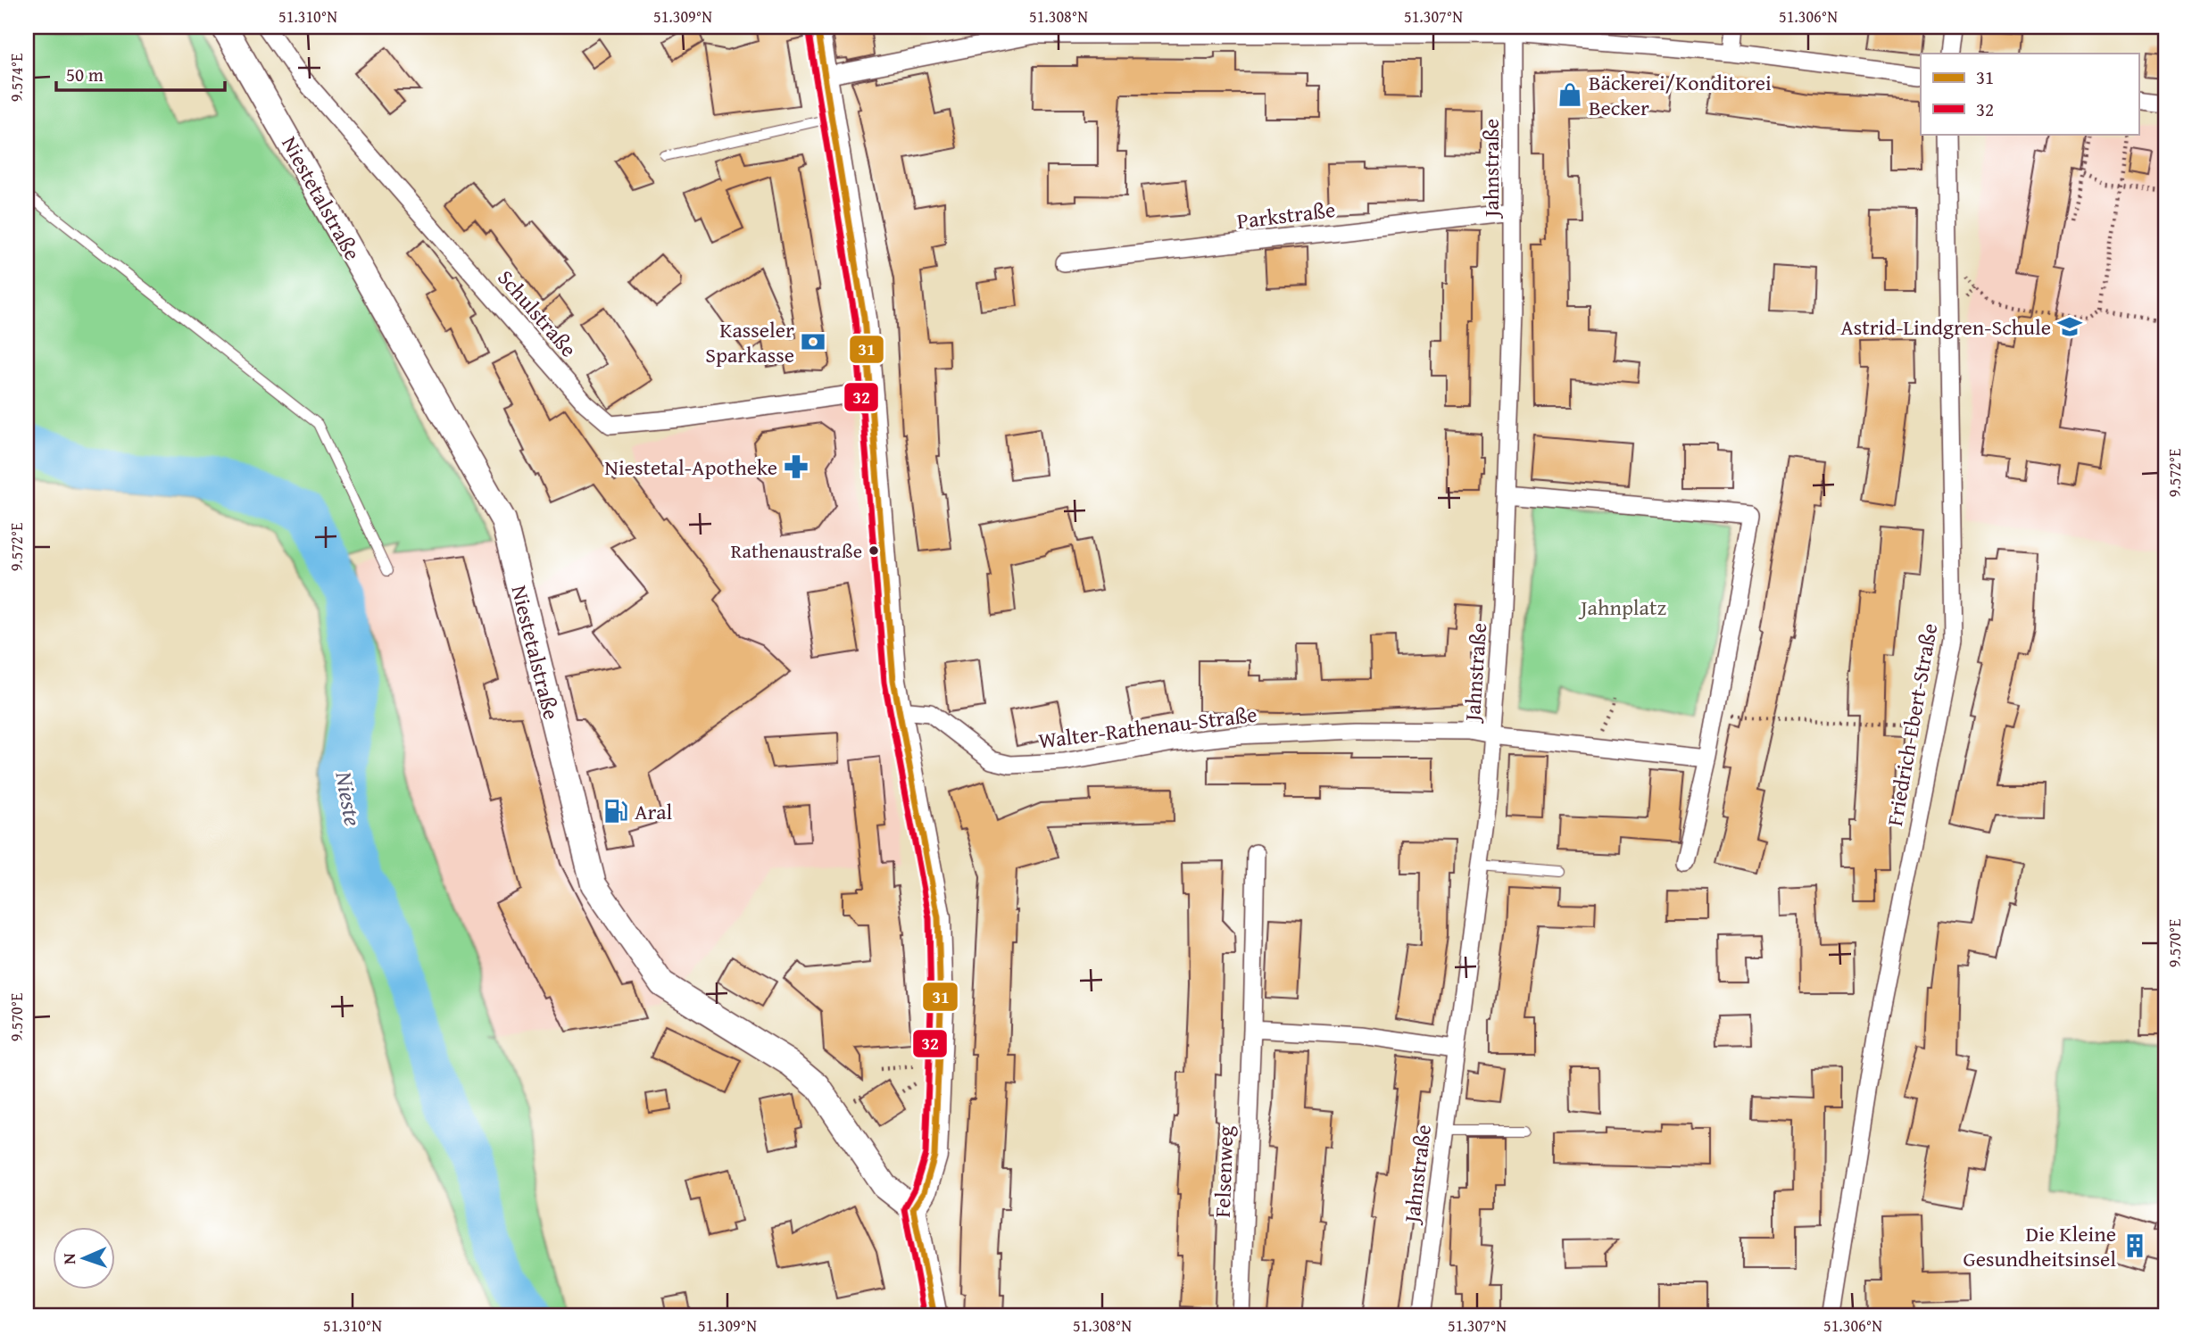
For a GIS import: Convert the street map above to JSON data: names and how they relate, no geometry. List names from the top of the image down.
{
  "streets": {
    "main road": ["Niestetalstraße"],
    "street": [
      "Jahnstraße",
      "Parkstraße",
      "Schulstraße",
      "Friedrich-Ebert-Straße",
      "Walter-Rathenau-Straße",
      "Felsenweg"
    ]
  },
  "crossings": [
    ["Jahnstraße", "Parkstraße"],
    ["Jahnstraße", "Walter-Rathenau-Straße"]
  ],
  "water": ["Nieste"],
  "parks": ["Jahnplatz"],
  "places": {
    "shop": ["Bäckerei/Konditorei Becker"],
    "school or university": ["Astrid-Lindgren-Schule"],
    "bank": ["Kasseler Sparkasse"],
    "pharmacy": ["Niestetal-Apotheke"],
    "other": ["Rathenaustraße"],
    "fuel station": ["Aral"],
    "building": ["Die Kleine Gesundheitsinsel"]
  },
  "lines": ["transit line 31", "transit line 32"],
  "legend": ["31", "32"],
  "scale_bar": "50 m",
  "north": "left",
  "coordinates": [
    "51.310°N",
    "51.309°N",
    "51.308°N",
    "51.307°N",
    "51.306°N",
    "9.574°E",
    "9.572°E",
    "9.570°E"
  ]
}
